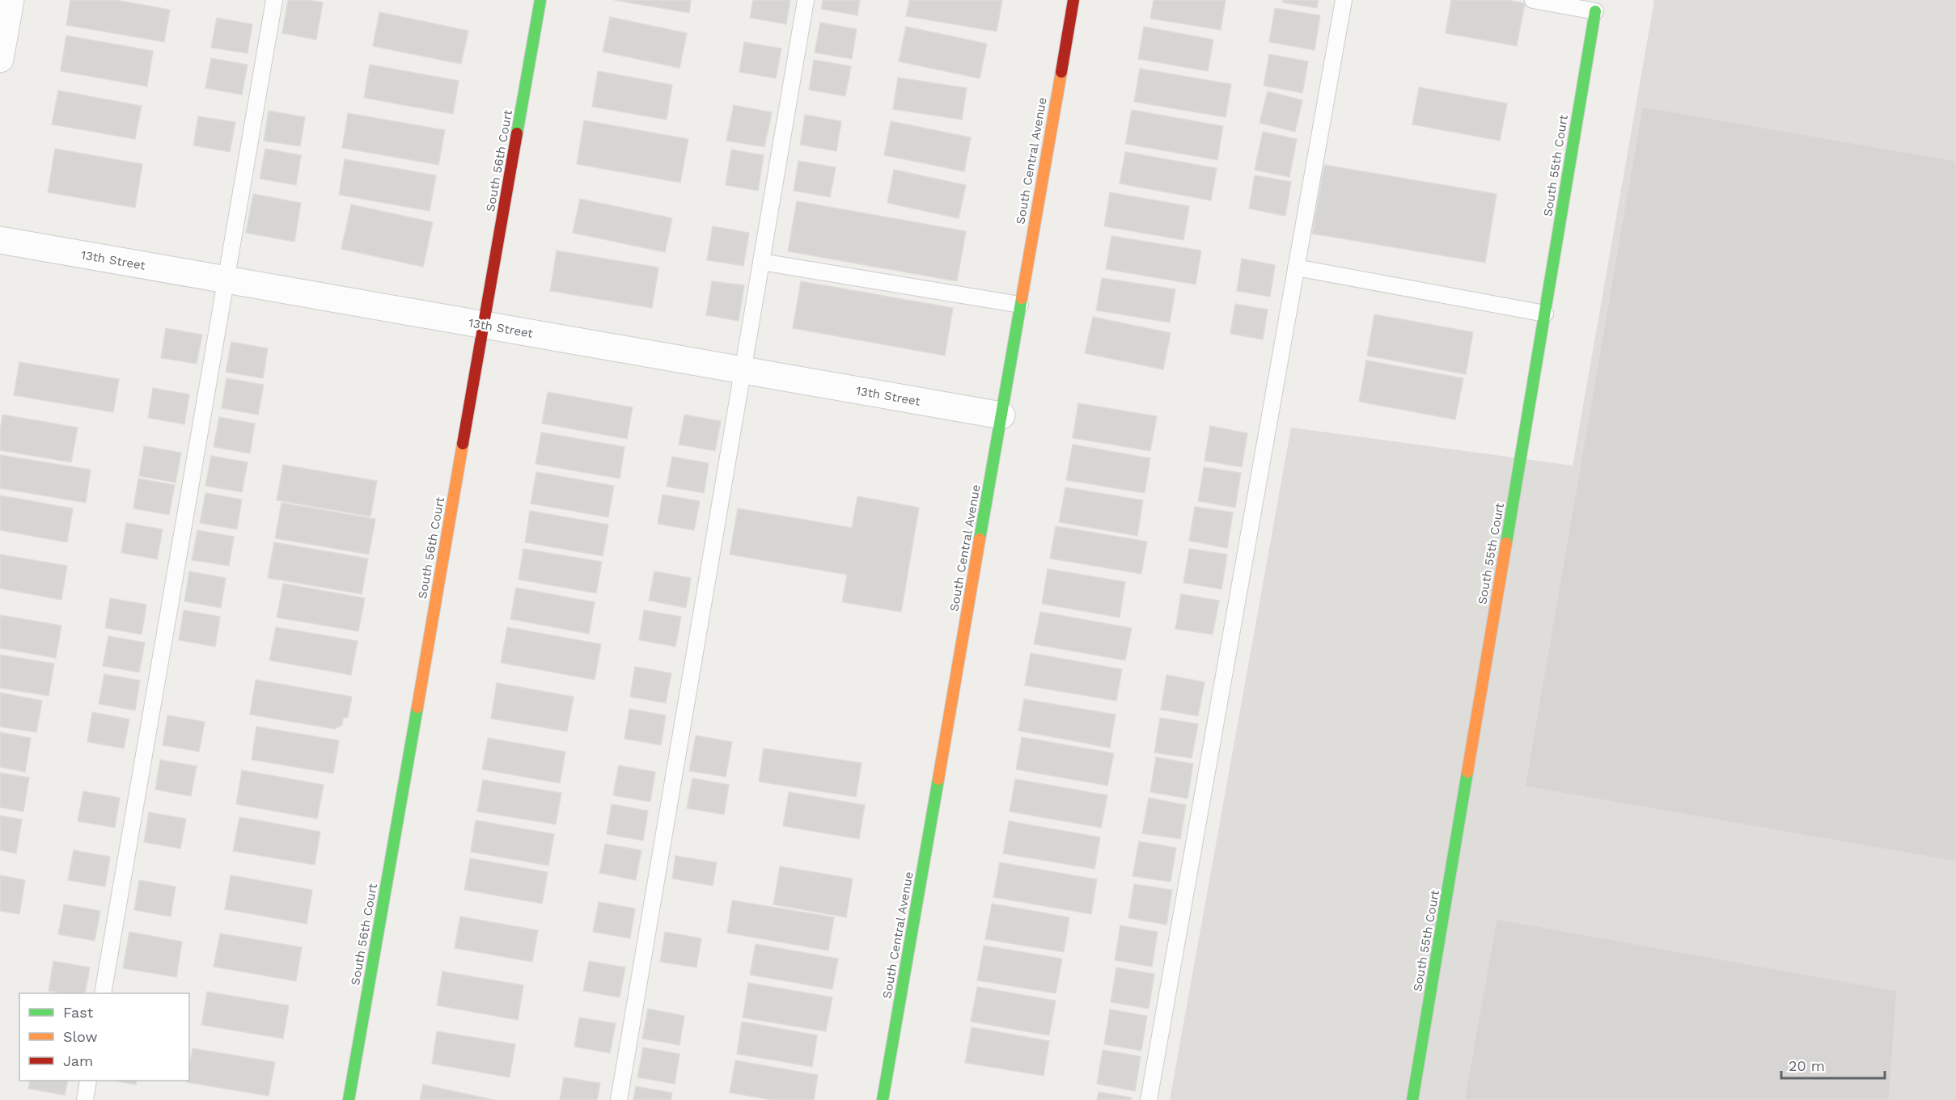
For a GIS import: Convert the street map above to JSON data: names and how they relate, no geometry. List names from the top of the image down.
{
  "streets": {
    "street": [
      "South 56th Court",
      "South Central Avenue",
      "South 55th Court",
      "13th Street"
    ]
  },
  "crossings": [
    ["South 56th Court", "13th Street"],
    ["South Central Avenue", "13th Street"]
  ],
  "legend": ["Fast", "Slow", "Jam"],
  "scale_bar": "20 m"
}
